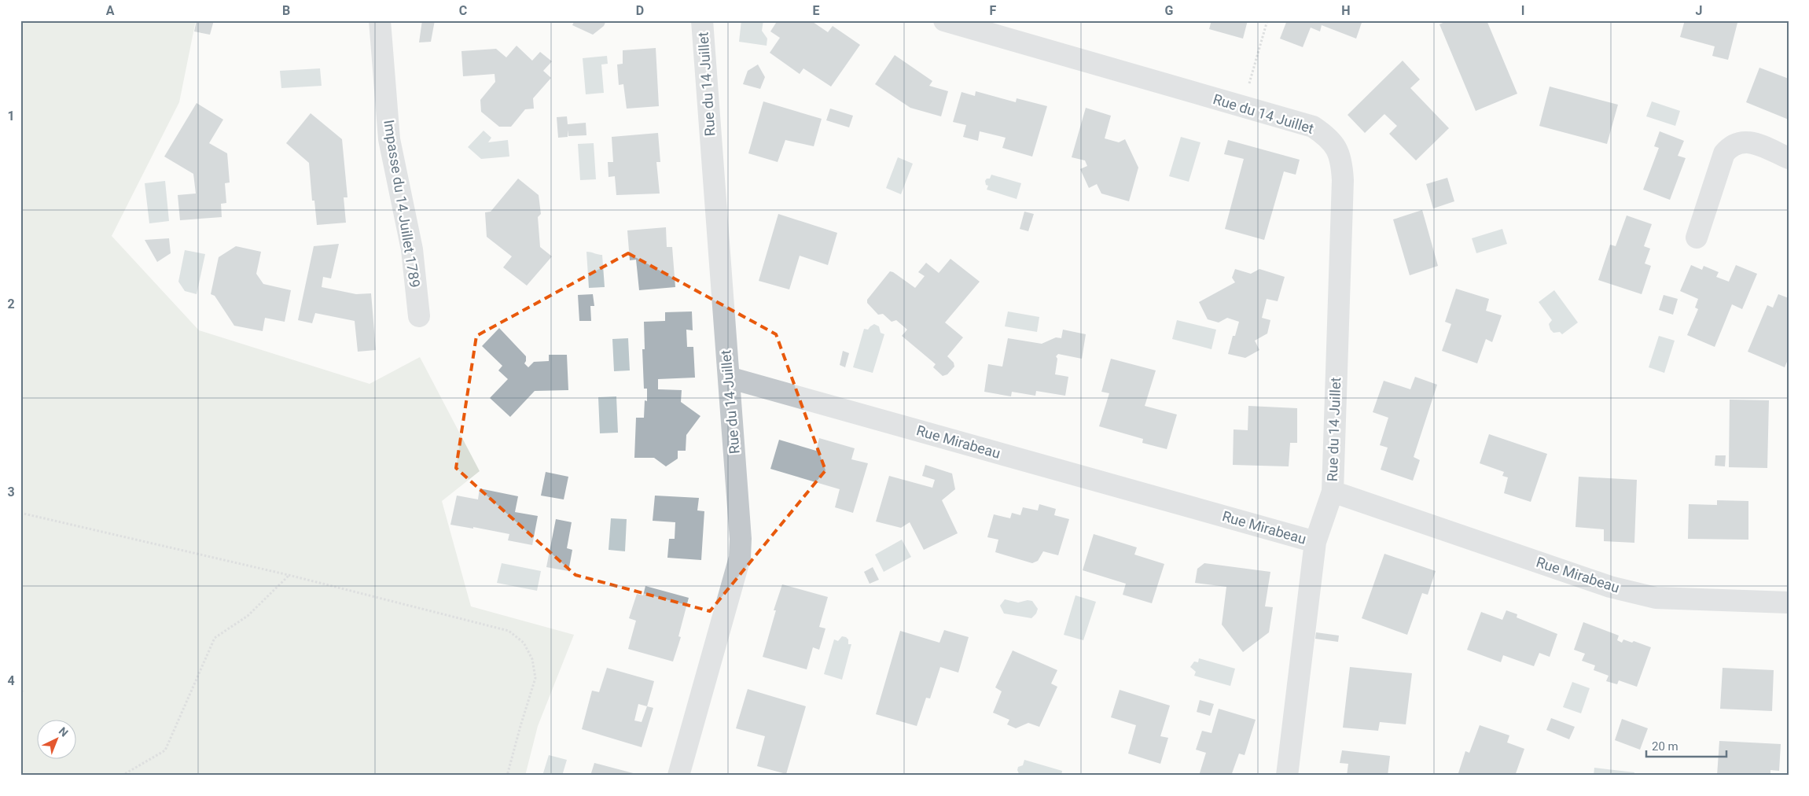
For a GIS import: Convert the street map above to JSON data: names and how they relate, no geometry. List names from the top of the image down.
{
  "streets": {
    "street": ["Rue du 14 Juillet", "Impasse du 14 Juillet 1789", "Rue Mirabeau"]
  },
  "crossings": [
    ["Rue du 14 Juillet", "Rue Mirabeau"]
  ],
  "scale_bar": "20 m",
  "north": "top right",
  "grid": {
    "columns": [
      "A",
      "B",
      "C",
      "D",
      "E",
      "F",
      "G",
      "H",
      "I",
      "J"
    ],
    "rows": [
      "1",
      "2",
      "3",
      "4"
    ]
  }
}
